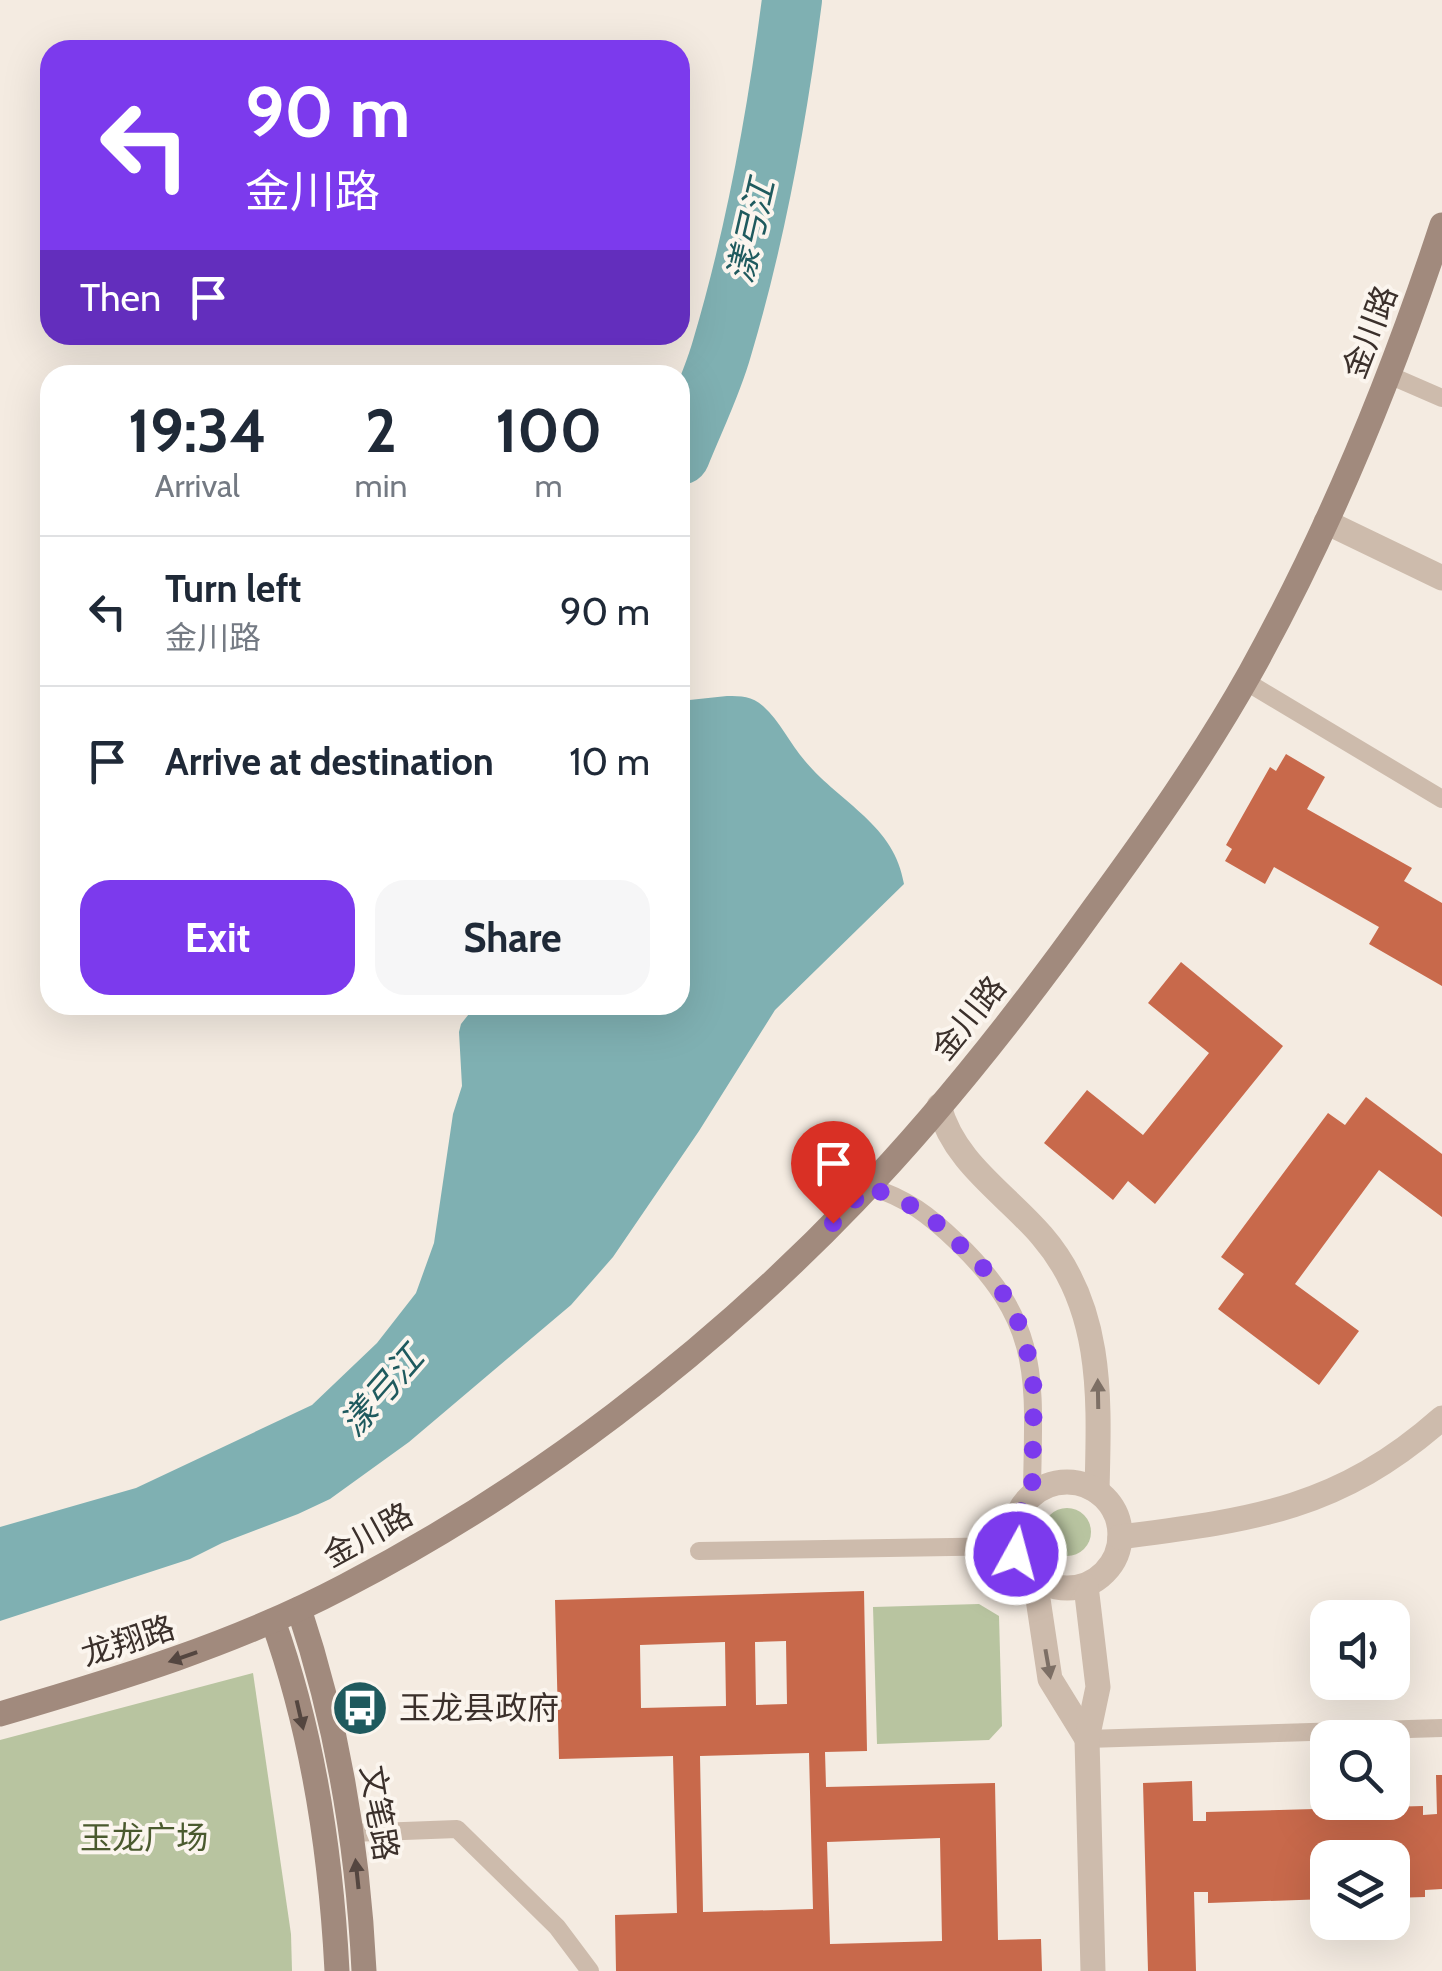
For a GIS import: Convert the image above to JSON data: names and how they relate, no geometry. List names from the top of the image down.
{
  "streets": {
    "main road": ["金川路", "龙翔路", "文笔路"]
  },
  "crossings": [
    ["金川路", "龙翔路"],
    ["金川路", "文笔路"],
    ["龙翔路", "文笔路"]
  ],
  "one_way": ["龙翔路"],
  "water": ["漾弓江"],
  "parks": ["玉龙广场"],
  "places": {
    "bus stop": ["玉龙县政府"]
  },
  "page": {
    "turn": ["90 m", "金川路"],
    "then": "Then",
    "eta": [
      "19:34",
      "Arrival",
      "2",
      "min",
      "100",
      "m"
    ],
    "list": [
      {
        "name": "Turn left",
        "note": "金川路",
        "value": "90 m"
      },
      {
        "name": "Arrive at destination",
        "value": "10 m"
      }
    ],
    "buttons": ["Exit", "Share"]
  }
}
